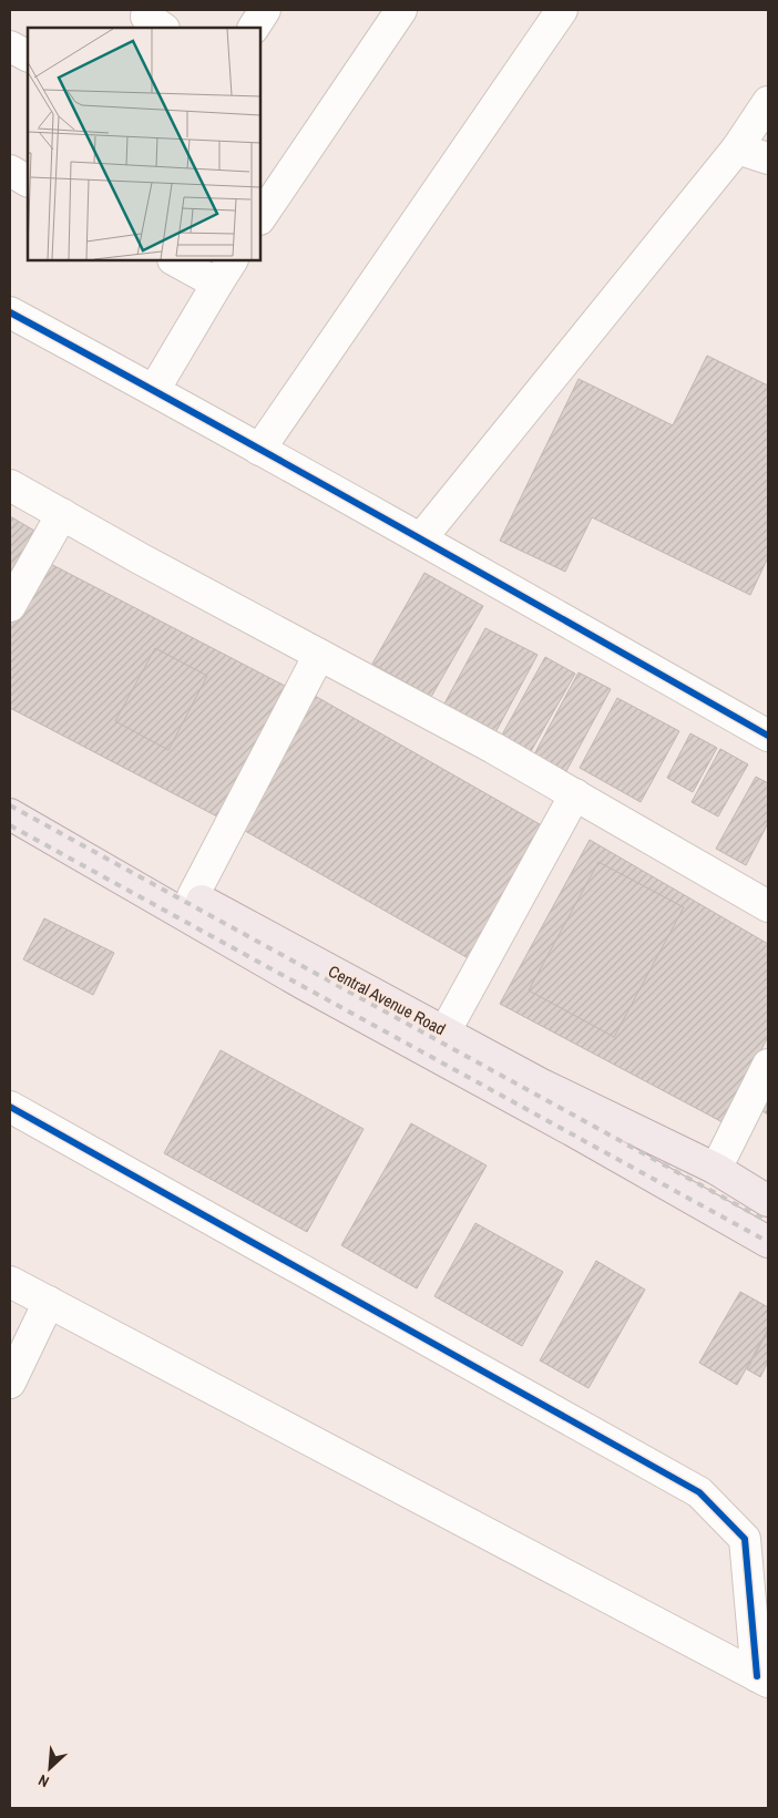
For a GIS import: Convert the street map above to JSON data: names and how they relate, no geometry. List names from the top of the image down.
{
  "streets": {
    "main road": ["Central Avenue Road"]
  },
  "north": "bottom left"
}
